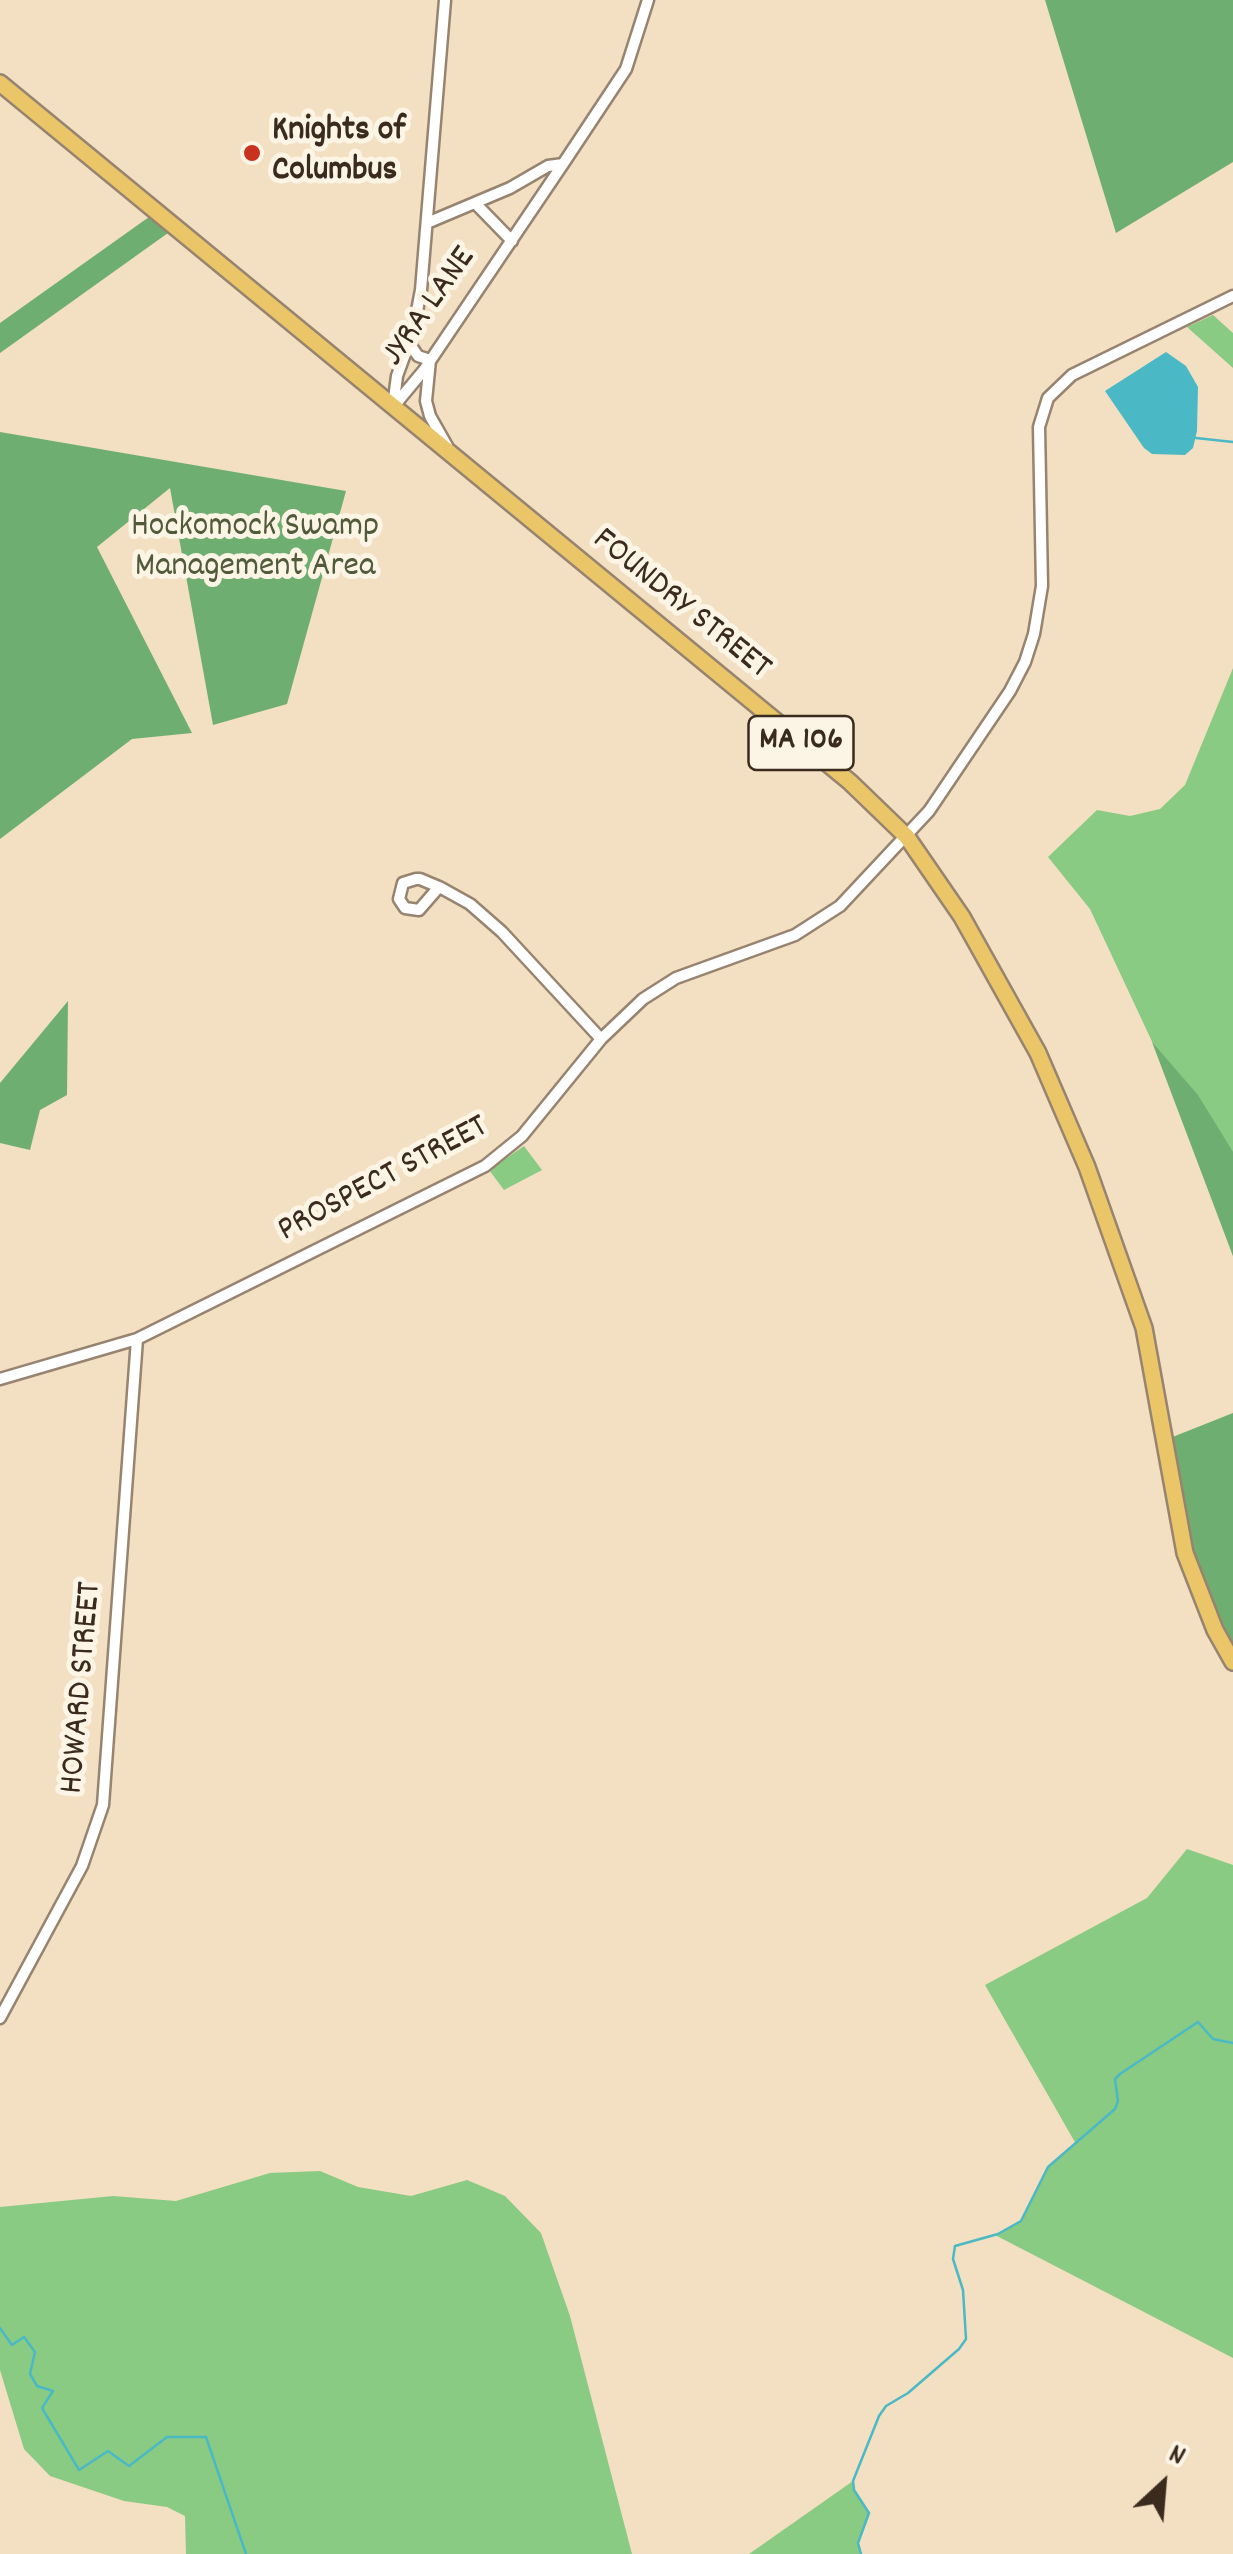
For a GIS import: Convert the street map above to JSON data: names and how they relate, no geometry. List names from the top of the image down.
{
  "streets": {
    "main road": ["FOUNDRY STREET", "MA 106"],
    "street": ["JYRA LANE", "PROSPECT STREET", "HOWARD STREET"]
  },
  "crossings": [
    ["JYRA LANE", "FOUNDRY STREET"],
    ["FOUNDRY STREET", "PROSPECT STREET"],
    ["PROSPECT STREET", "HOWARD STREET"]
  ],
  "parks": ["Hockomock Swamp Management Area"],
  "places": ["Knights of Columbus"],
  "north": "top right"
}
